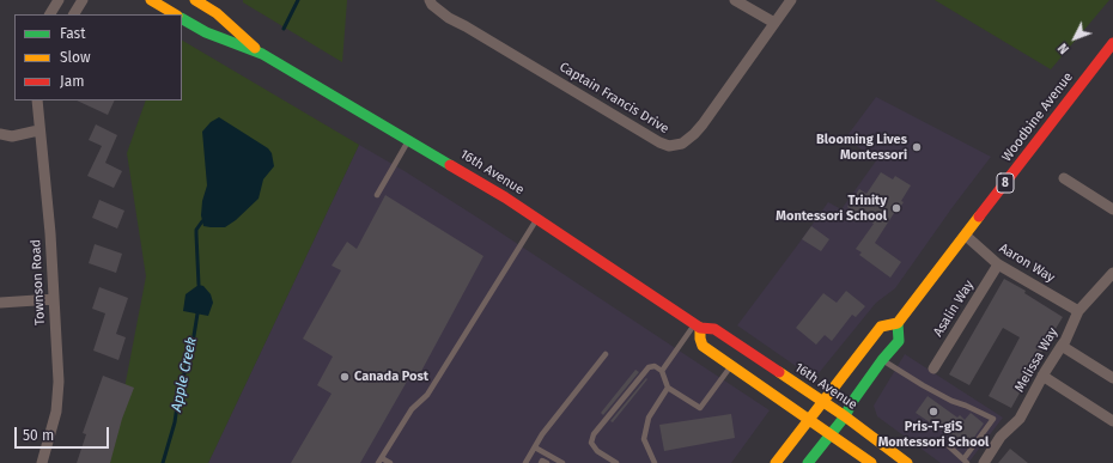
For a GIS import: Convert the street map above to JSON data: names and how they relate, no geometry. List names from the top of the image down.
{
  "streets": {
    "main road": ["Woodbine Avenue", "16th Avenue", "8"],
    "street": [
      "Captain Francis Drive",
      "Aaron Way",
      "Townson Road",
      "Asalin Way",
      "Melissa Way"
    ]
  },
  "crossings": [
    ["Woodbine Avenue", "16th Avenue"],
    ["Woodbine Avenue", "Aaron Way"],
    ["Aaron Way", "Asalin Way"],
    ["Aaron Way", "Melissa Way"]
  ],
  "water": ["Apple Creek"],
  "places": [
    "Blooming Lives Montessori",
    "Trinity Montessori School",
    "Canada Post",
    "Pris-T-giS Montessori School"
  ],
  "legend": ["Fast", "Slow", "Jam"],
  "scale_bar": "50 m",
  "north": "bottom left"
}
